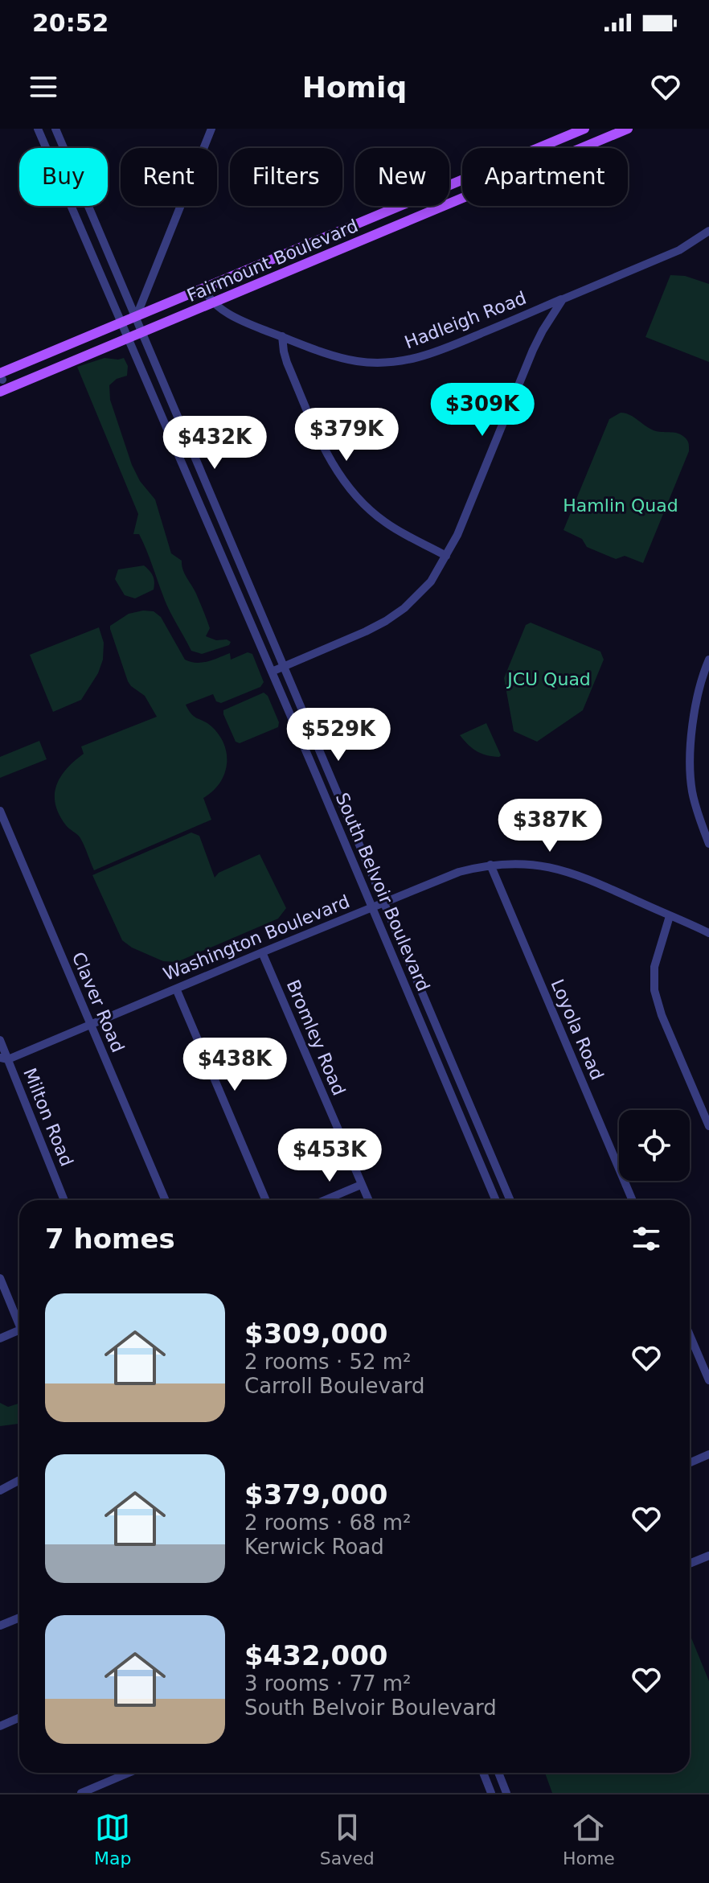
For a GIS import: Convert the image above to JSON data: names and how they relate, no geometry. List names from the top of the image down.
{
  "streets": {
    "main road": ["Fairmount Boulevard"],
    "street": [
      "Hadleigh Road",
      "South Belvoir Boulevard",
      "Washington Boulevard",
      "Claver Road",
      "Loyola Road",
      "Bromley Road",
      "Milton Road"
    ]
  },
  "crossings": [
    ["Fairmount Boulevard", "Hadleigh Road"],
    ["Fairmount Boulevard", "South Belvoir Boulevard"],
    ["South Belvoir Boulevard", "Washington Boulevard"],
    ["Washington Boulevard", "Claver Road"],
    ["Washington Boulevard", "Loyola Road"],
    ["Washington Boulevard", "Bromley Road"],
    ["Washington Boulevard", "Milton Road"]
  ],
  "parks": ["Hamlin Quad", "JCU Quad"],
  "page": {
    "status": "20:52",
    "header": "Homiq",
    "chip": [
      "Buy",
      "Rent",
      "Filters",
      "New",
      "Apartment"
    ],
    "price": [
      "$309K",
      "$379K",
      "$432K",
      "$529K",
      "$387K",
      "$438K",
      "$453K"
    ],
    "heading": "7 homes",
    "list": [
      {
        "name": "$309,000",
        "note": "2 rooms · 52 m² · Carroll Boulevard"
      },
      {
        "name": "$379,000",
        "note": "2 rooms · 68 m² · Kerwick Road"
      },
      {
        "name": "$432,000",
        "note": "3 rooms · 77 m² · South Belvoir Boulevard"
      }
    ],
    "tabs": ["Map", "Saved", "Home"]
  }
}
